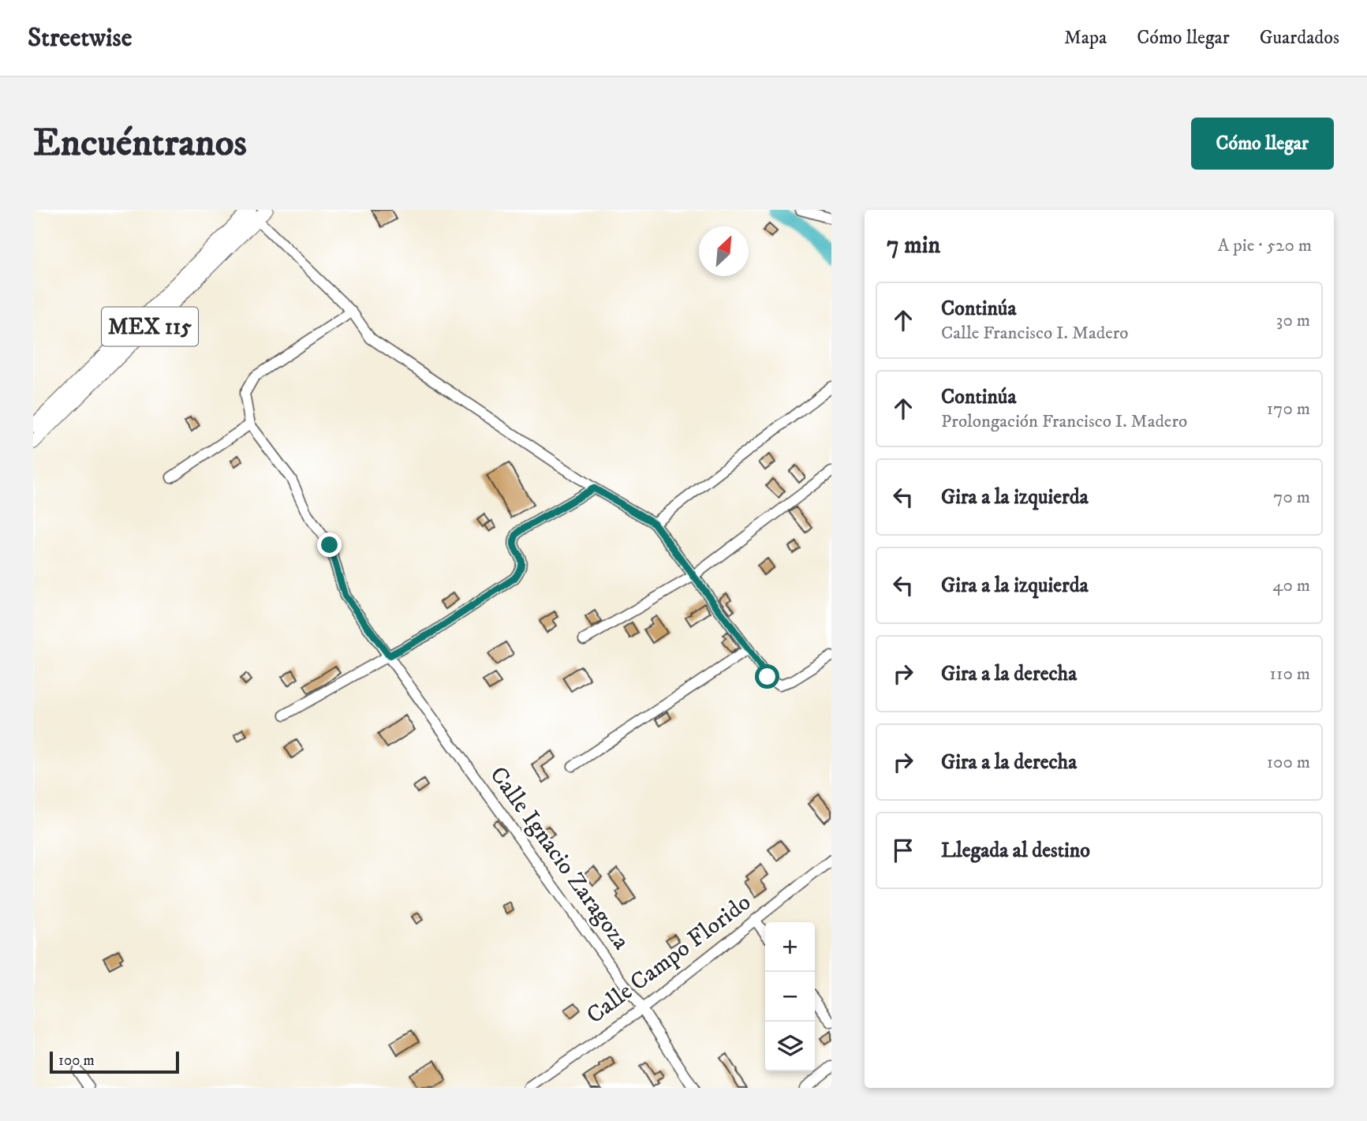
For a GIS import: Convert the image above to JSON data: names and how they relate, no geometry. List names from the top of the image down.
{
  "streets": {
    "main road": ["MEX 115"],
    "street": ["Calle Ignacio Zaragoza", "Calle Campo Florido"]
  },
  "crossings": [
    ["Calle Ignacio Zaragoza", "Calle Campo Florido"]
  ],
  "scale_bar": "100 m",
  "north": "top right",
  "page": {
    "header": "Streetwise",
    "nav": ["Mapa", "Cómo llegar", "Guardados"],
    "buttons": "Cómo llegar",
    "title": "Encuéntranos",
    "heading": ["7 min", "A pie · 520 m"],
    "list": [
      ["Continúa", "Calle Francisco I. Madero", "30 m"],
      ["Continúa", "Prolongación Francisco I. Madero", "170 m"],
      ["Gira a la izquierda", "70 m"],
      ["Gira a la izquierda", "40 m"],
      ["Gira a la derecha", "110 m"],
      ["Gira a la derecha", "100 m"],
      "Llegada al destino"
    ],
    "map_buttons": ["+", "−"],
    "scale": "100 m"
  }
}
